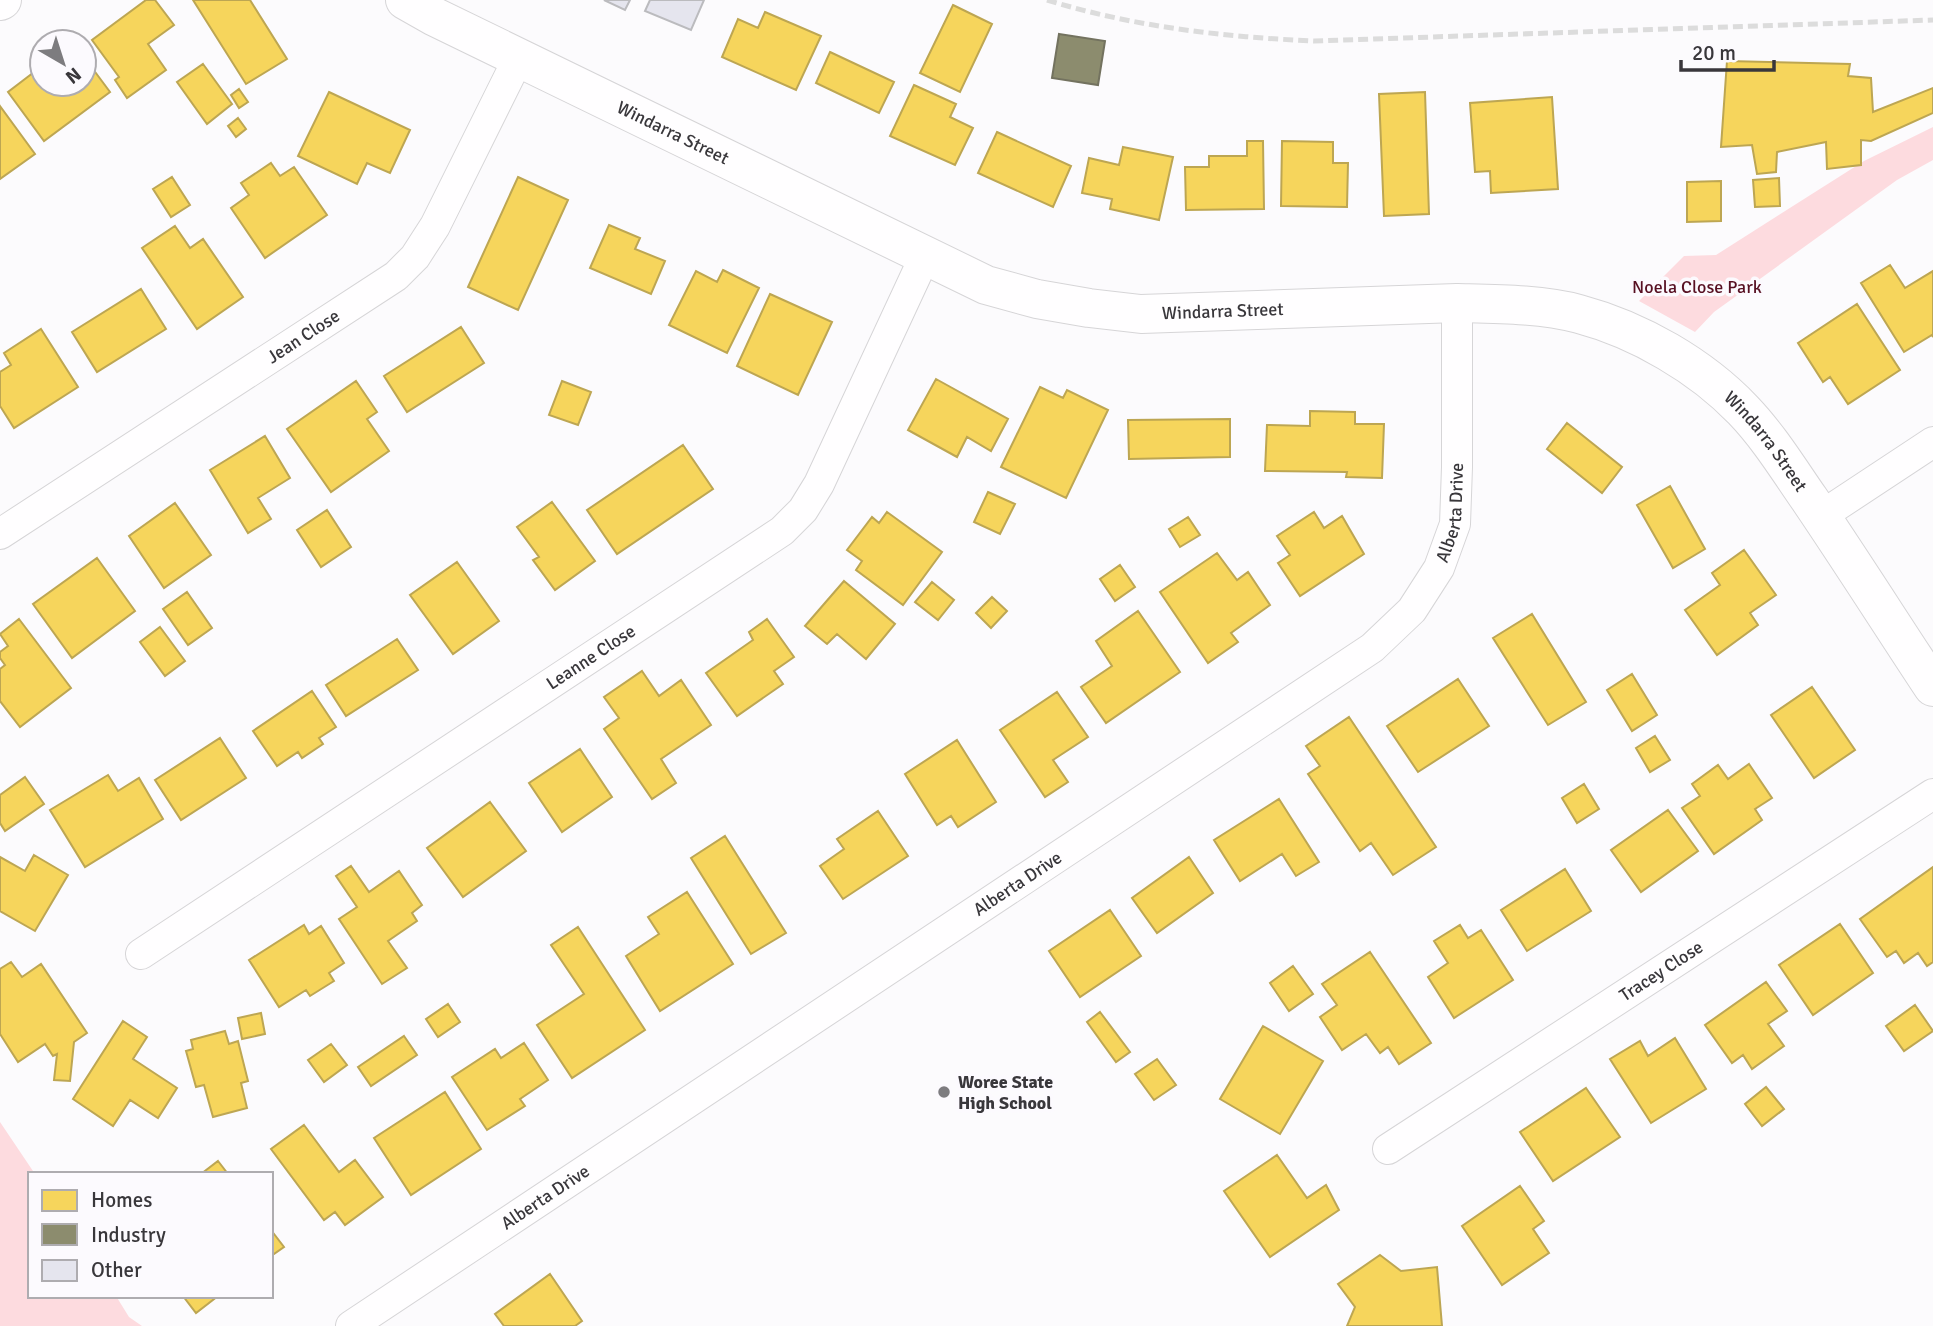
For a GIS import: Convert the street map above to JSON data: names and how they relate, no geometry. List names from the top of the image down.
{
  "streets": {
    "street": [
      "Windarra Street",
      "Jean Close",
      "Alberta Drive",
      "Leanne Close",
      "Tracey Close"
    ]
  },
  "crossings": [
    ["Windarra Street", "Jean Close"],
    ["Windarra Street", "Alberta Drive"],
    ["Windarra Street", "Leanne Close"]
  ],
  "parks": ["Noela Close Park"],
  "places": ["Woree State High School"],
  "legend": ["Homes", "Industry", "Other"],
  "scale_bar": "20 m",
  "north": "bottom right"
}
